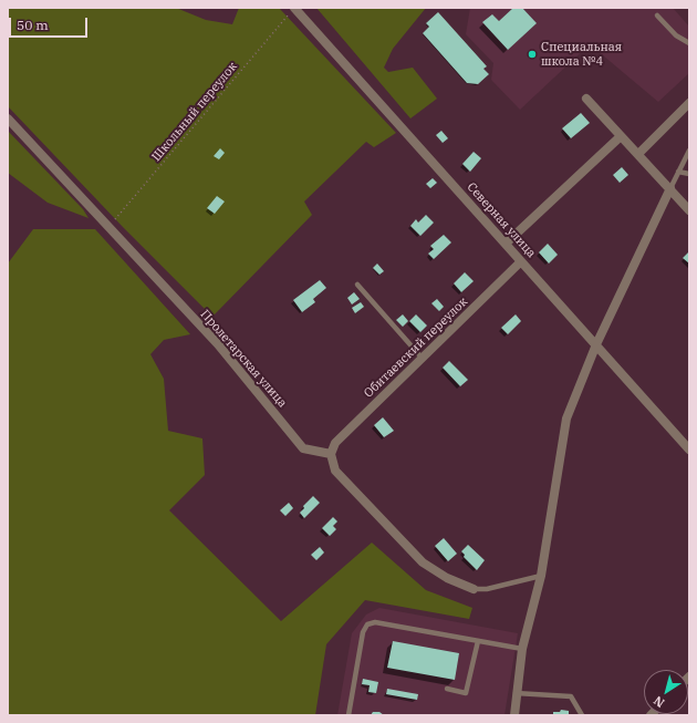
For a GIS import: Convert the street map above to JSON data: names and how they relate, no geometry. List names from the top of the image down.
{
  "streets": {
    "street": ["Северная улица", "Обитаевский переулок", "Пролетарская улица"],
    "path": ["Школьный переулок"]
  },
  "crossings": [
    ["Школьный переулок", "Северная улица"],
    ["Школьный переулок", "Пролетарская улица"],
    ["Северная улица", "Обитаевский переулок"],
    ["Обитаевский переулок", "Пролетарская улица"]
  ],
  "places": ["Специальная школа №4"],
  "scale_bar": "50 m",
  "north": "bottom left"
}
